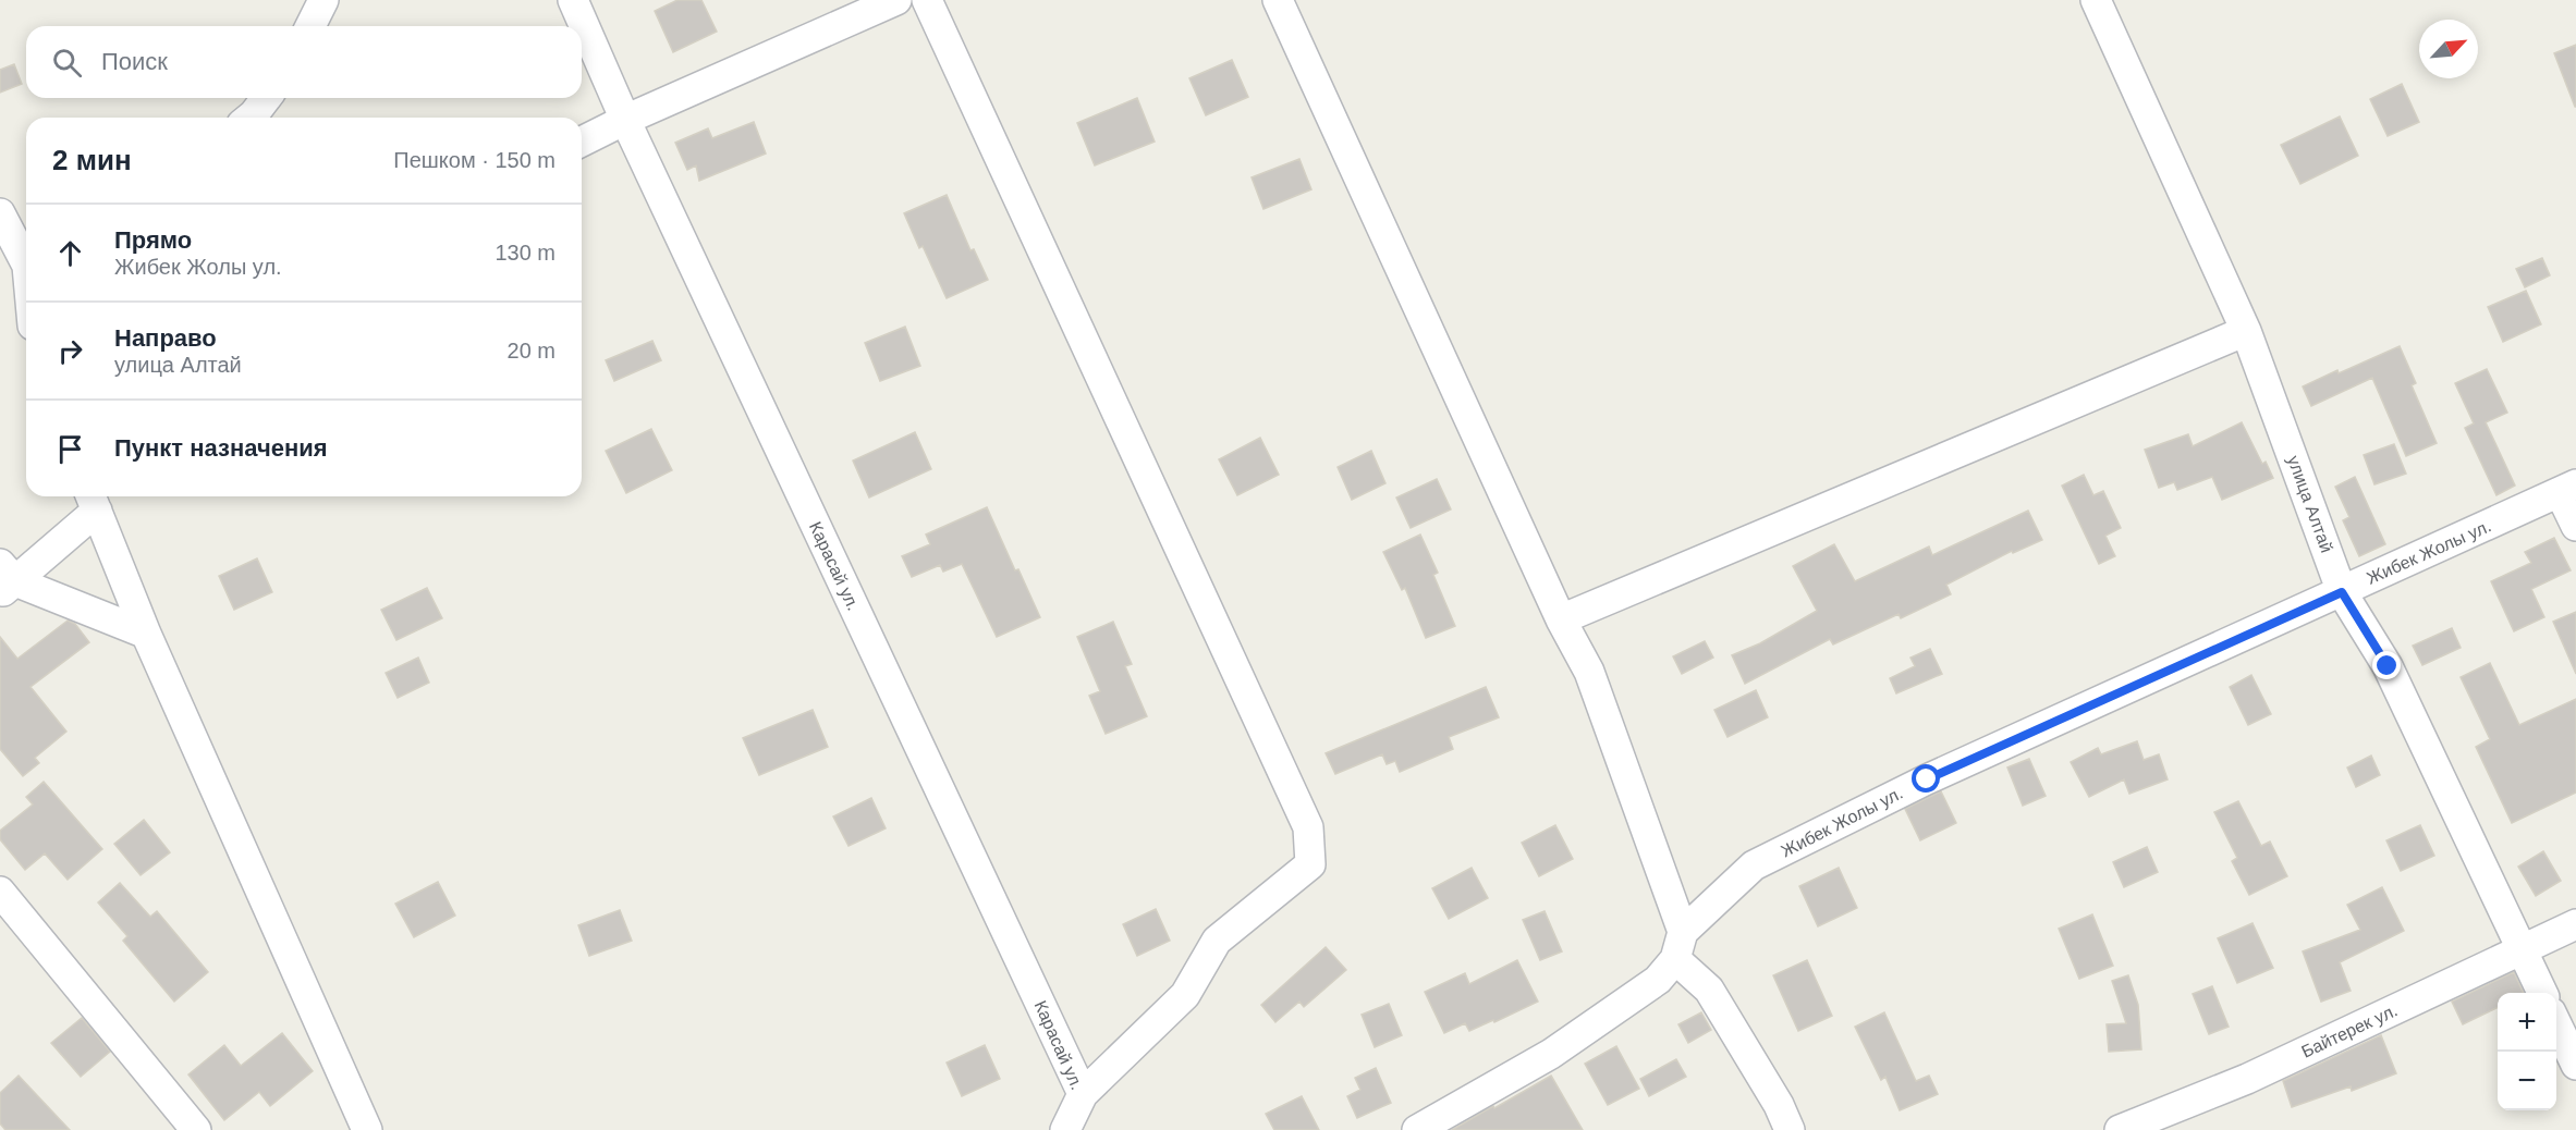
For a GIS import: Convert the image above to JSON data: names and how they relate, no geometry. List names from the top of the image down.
{
  "streets": {
    "street": [
      "улица Алтай",
      "Жибек Жолы ул.",
      "Карасай ул.",
      "Байтерек ул."
    ]
  },
  "crossings": [
    ["улица Алтай", "Жибек Жолы ул."],
    ["улица Алтай", "Байтерек ул."]
  ],
  "north": "top right",
  "page": {
    "search": "Поиск",
    "heading": ["2 мин", "Пешком · 150 m"],
    "list": [
      ["Прямо", "Жибек Жолы ул.", "130 m"],
      ["Направо", "улица Алтай", "20 m"],
      "Пункт назначения"
    ],
    "map_buttons": ["+", "−"]
  }
}
